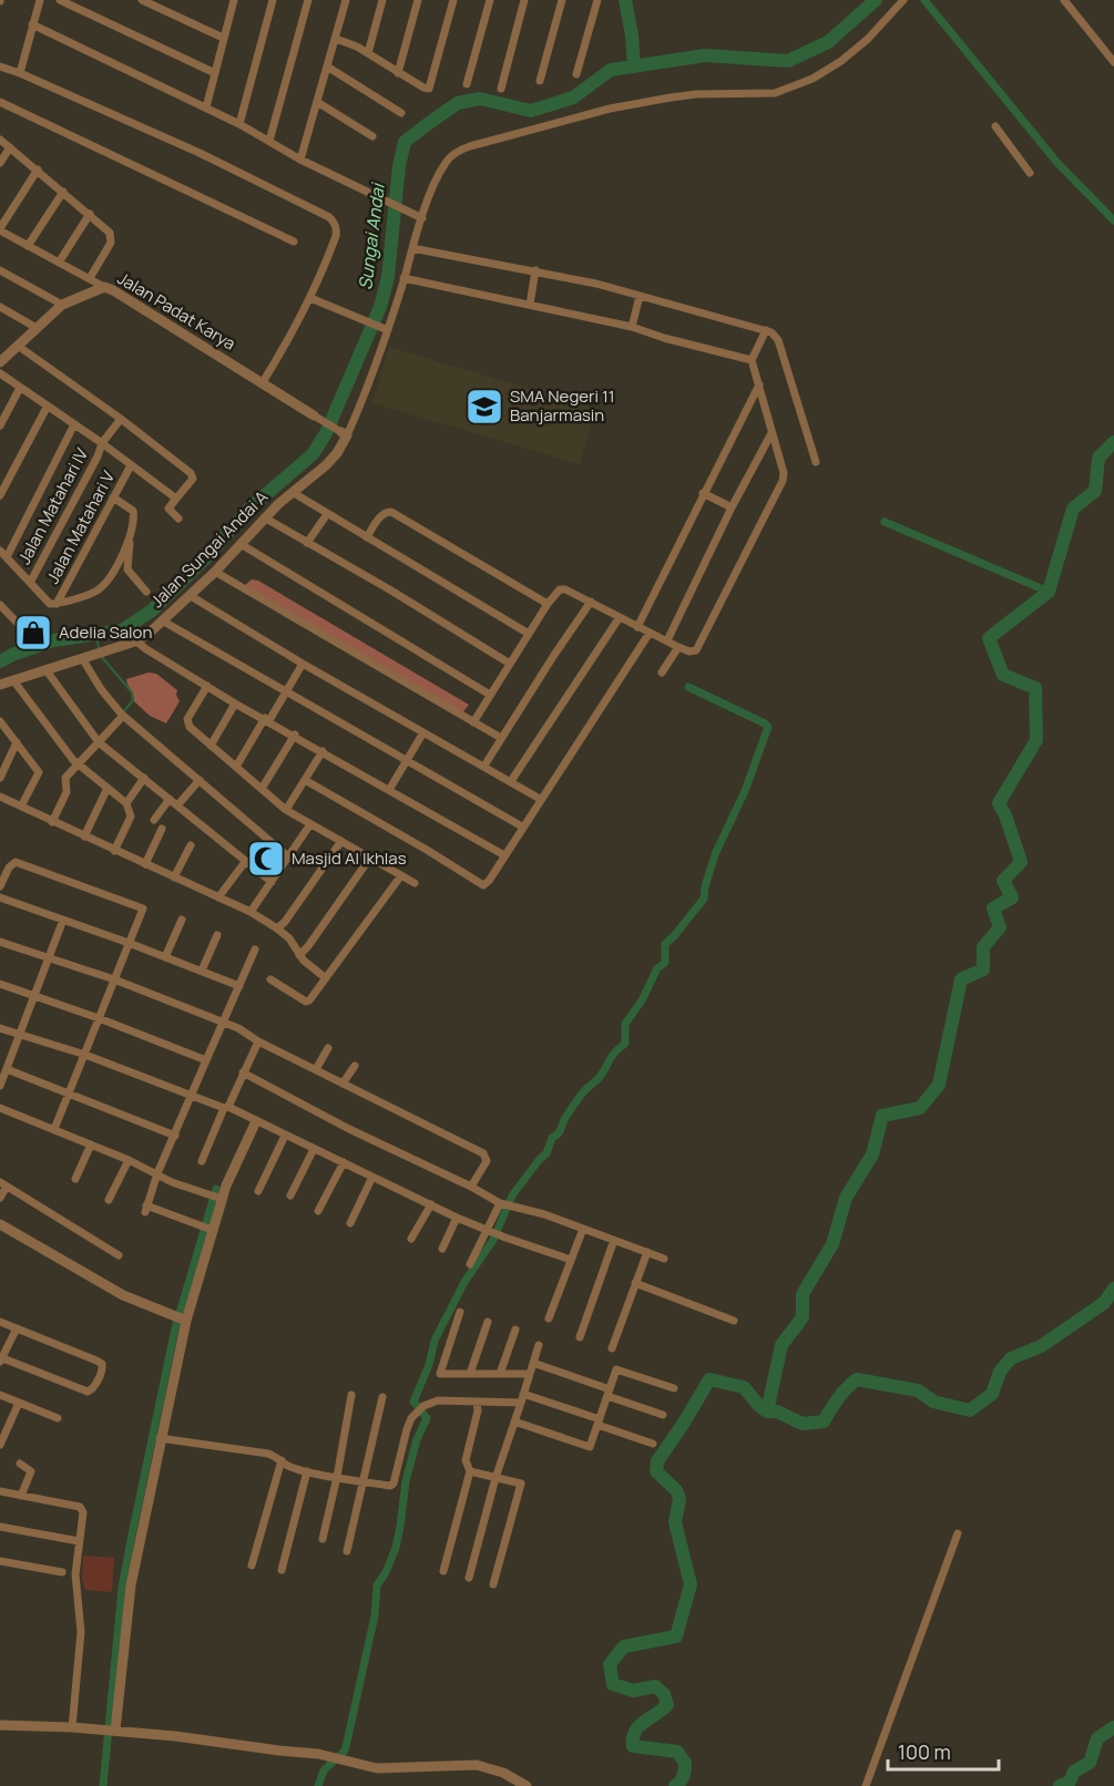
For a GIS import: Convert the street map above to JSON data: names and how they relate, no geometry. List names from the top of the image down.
{
  "streets": {
    "street": [
      "Jalan Padat Karya",
      "Jalan Matahari IV",
      "Jalan Matahari V",
      "Jalan Sungai Andai A"
    ]
  },
  "crossings": [
    ["Jalan Padat Karya", "Jalan Sungai Andai A"]
  ],
  "water": ["Sungai Andai"],
  "places": {
    "school or university": ["SMA Negeri 11 Banjarmasin"],
    "shop": ["Adelia Salon"],
    "mosque": ["Masjid Al Ikhlas"]
  },
  "scale_bar": "100 m"
}
